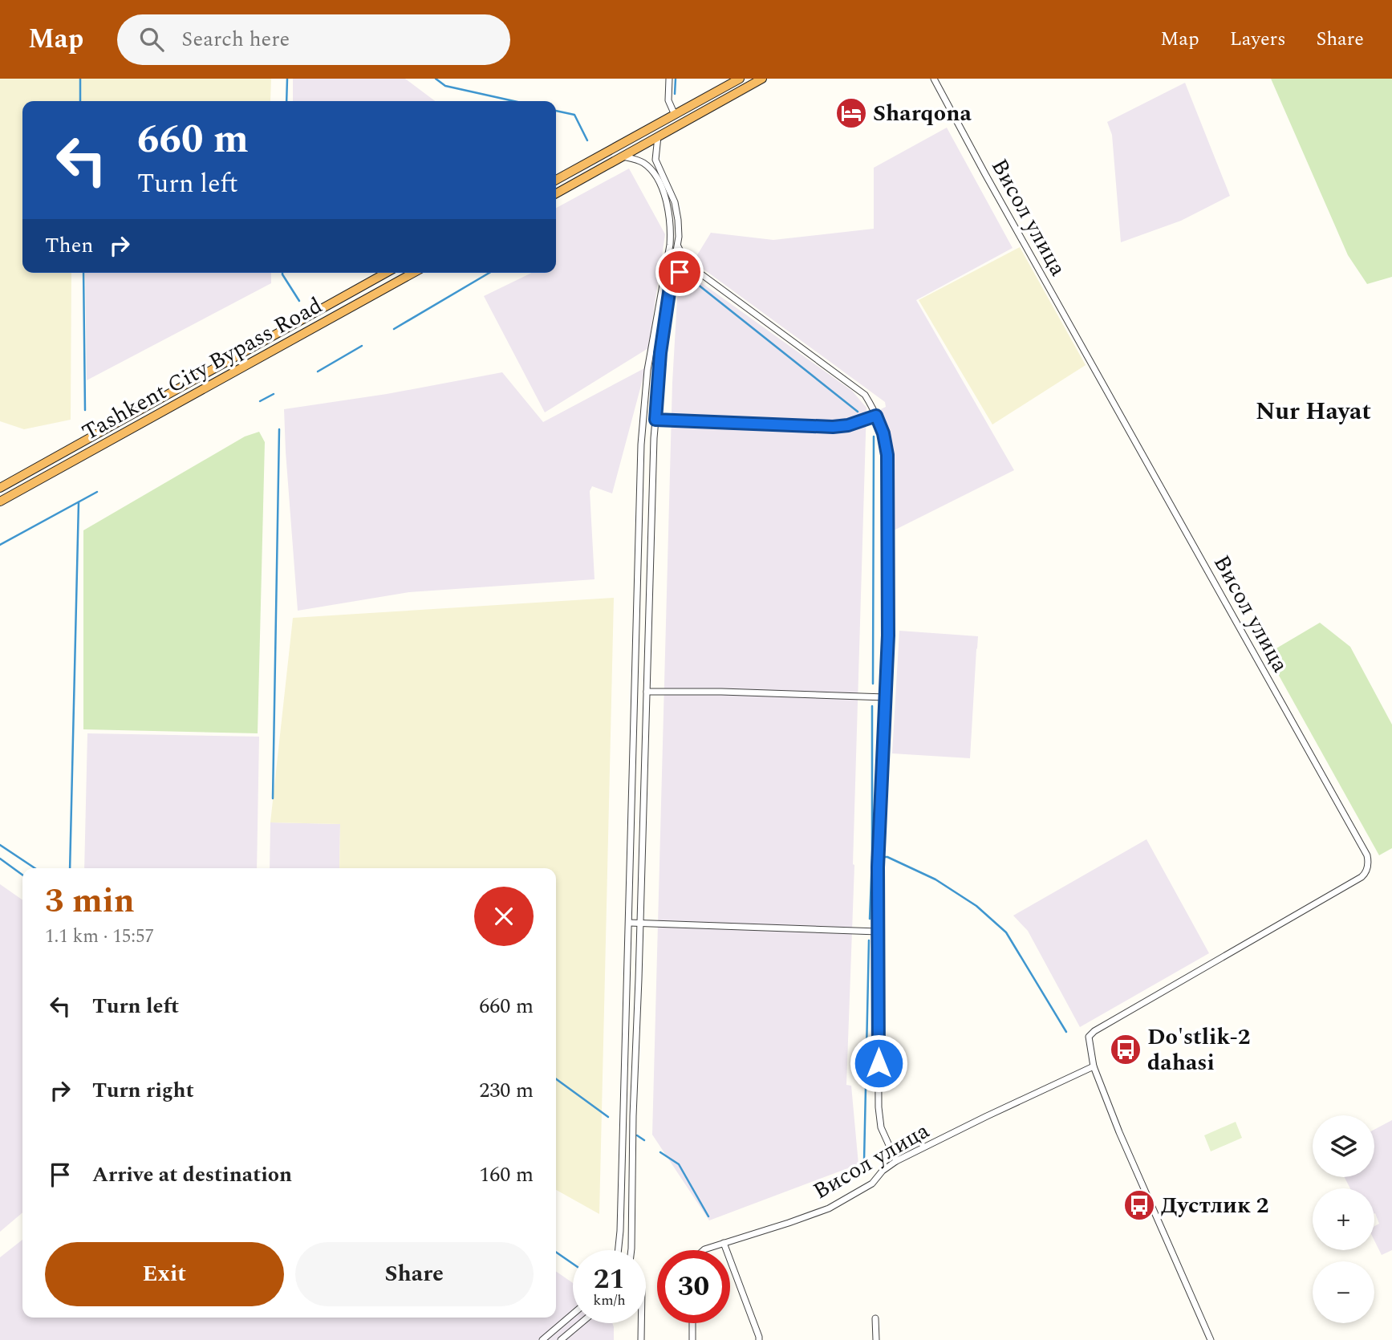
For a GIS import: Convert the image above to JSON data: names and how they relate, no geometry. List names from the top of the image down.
{
  "streets": {
    "highway": ["Tashkent City Bypass Road"],
    "street": ["Висол улица"]
  },
  "districts": ["Nur Hayat"],
  "places": {
    "hotel": ["Sharqona"],
    "bus stop": ["Do'stlik-2 dahasi", "Дустлик 2"]
  },
  "page": {
    "header": "Map",
    "search": "Search here",
    "nav": ["Map", "Layers", "Share"],
    "turn": ["660 m", "Turn left"],
    "then": "Then",
    "heading": ["3 min", "1.1 km · 15:57"],
    "list": [
      {
        "name": "Turn left",
        "value": "660 m"
      },
      {
        "name": "Turn right",
        "value": "230 m"
      },
      {
        "name": "Arrive at destination",
        "value": "160 m"
      }
    ],
    "map_buttons": ["+", "−"],
    "buttons": ["Exit", "Share"],
    "speed": "21 km/h",
    "limit": "30"
  }
}
